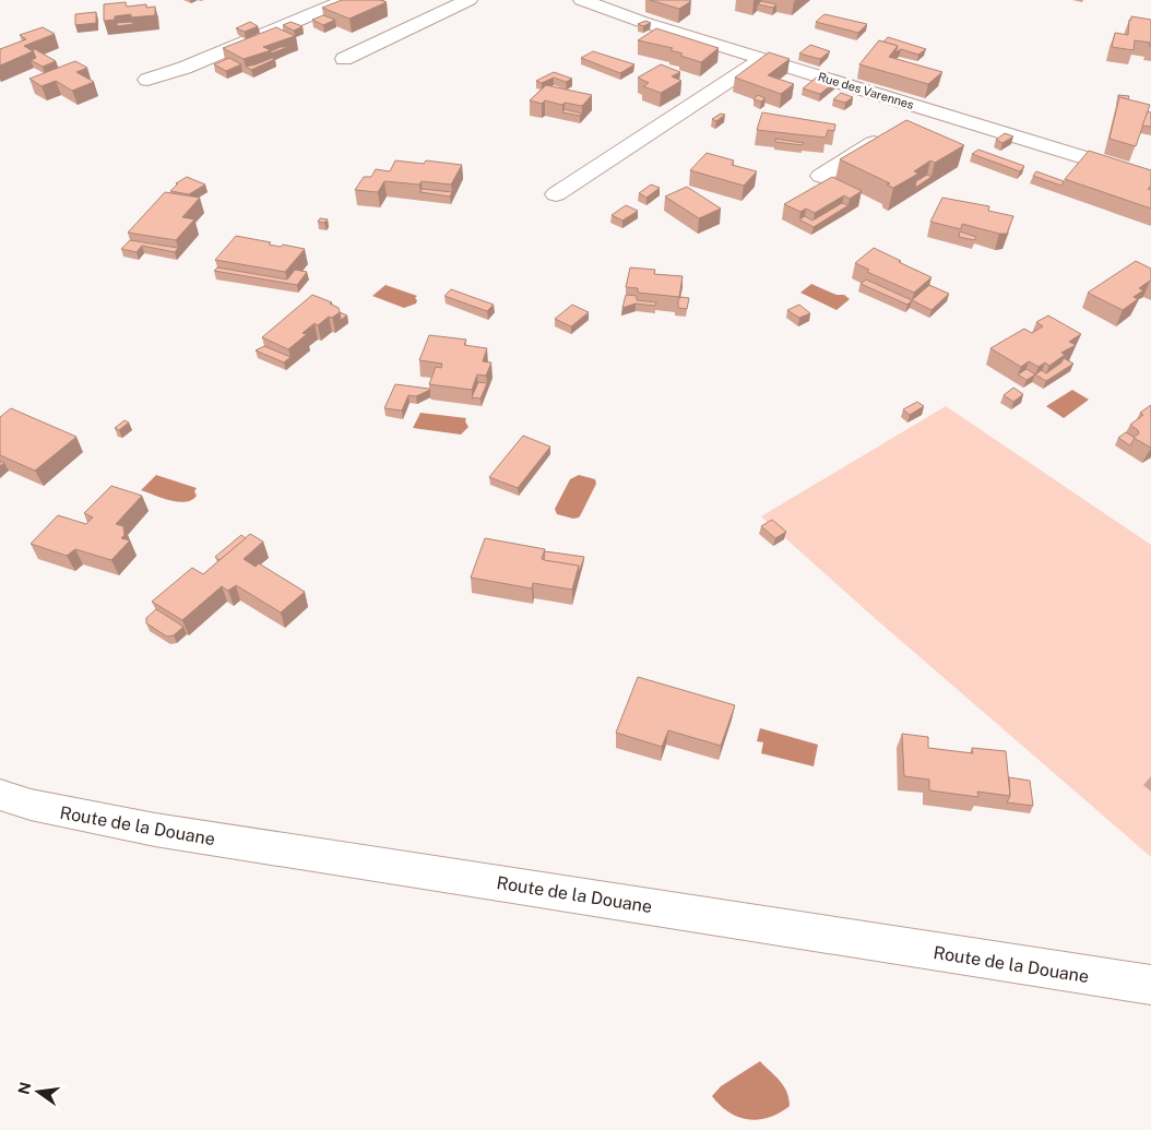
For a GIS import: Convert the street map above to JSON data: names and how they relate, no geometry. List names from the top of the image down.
{
  "streets": {
    "street": ["Rue des Varennes", "Route de la Douane"]
  },
  "north": "left"
}
